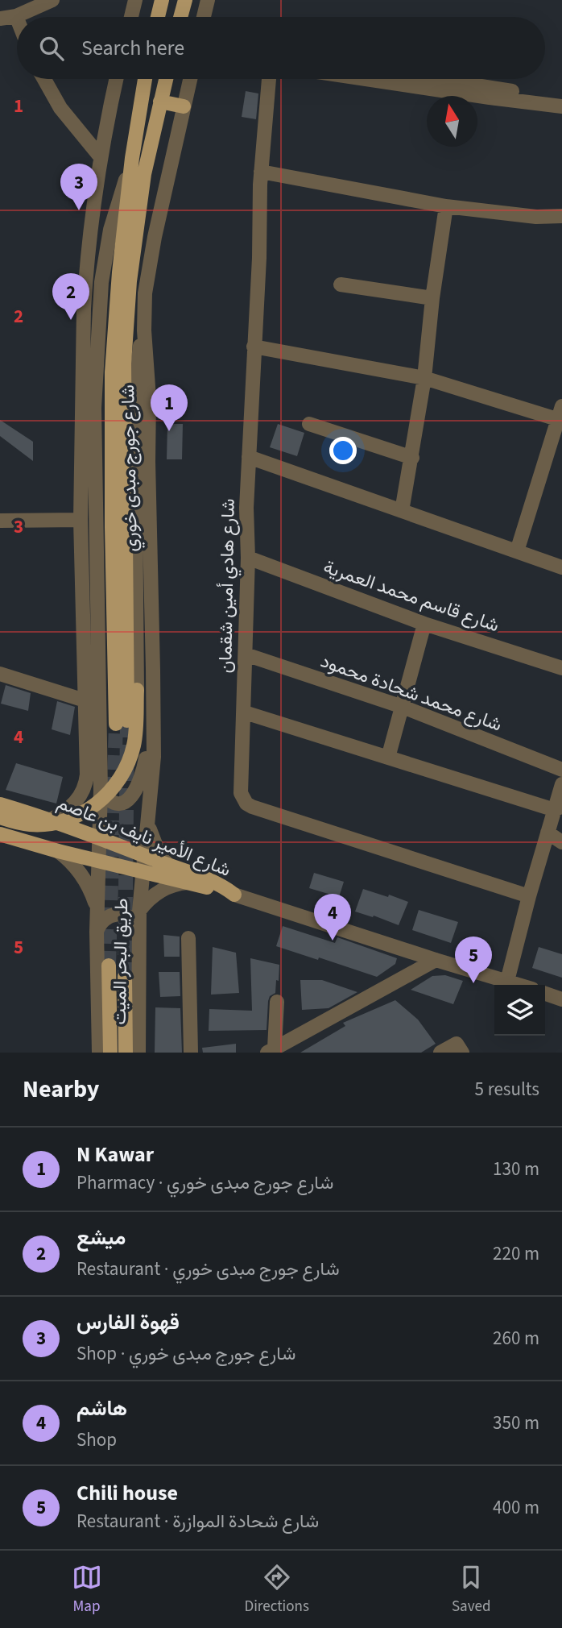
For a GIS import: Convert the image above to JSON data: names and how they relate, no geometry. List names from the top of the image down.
{
  "streets": {
    "main road": ["شارع الأمير نايف بن عاصم", "طريق البحر الميت"],
    "street": [
      "شارع جورج مبدى خوري",
      "شارع هادي أمين شقمان",
      "شارع قاسم محمد العمرية",
      "شارع محمد شحادة محمود"
    ]
  },
  "crossings": [
    ["شارع جورج مبدى خوري", "شارع الأمير نايف بن عاصم"],
    ["شارع جورج مبدى خوري", "طريق البحر الميت"],
    ["شارع هادي أمين شقمان", "شارع قاسم محمد العمرية"],
    ["شارع هادي أمين شقمان", "شارع محمد شحادة محمود"],
    ["شارع الأمير نايف بن عاصم", "طريق البحر الميت"]
  ],
  "north": "top",
  "page": {
    "search": "Search here",
    "pins": [
      "3",
      "2",
      "1",
      "4",
      "5"
    ],
    "heading": ["Nearby", "5 results"],
    "list": [
      {
        "mark": "1",
        "name": "N Kawar",
        "note": "Pharmacy · شارع جورج مبدى خوري",
        "value": "130 m"
      },
      {
        "mark": "2",
        "name": "ميشع",
        "note": "Restaurant · شارع جورج مبدى خوري",
        "value": "220 m"
      },
      {
        "mark": "3",
        "name": "قهوة الفارس",
        "note": "Shop · شارع جورج مبدى خوري",
        "value": "260 m"
      },
      {
        "mark": "4",
        "name": "هاشم",
        "note": "Shop",
        "value": "350 m"
      },
      {
        "mark": "5",
        "name": "Chili house",
        "note": "Restaurant · شارع شحادة الموازرة",
        "value": "400 m"
      }
    ],
    "nav": ["Map", "Directions", "Saved"]
  },
  "grid": {
    "rows": [
      "1",
      "2",
      "3",
      "4",
      "5"
    ]
  }
}
